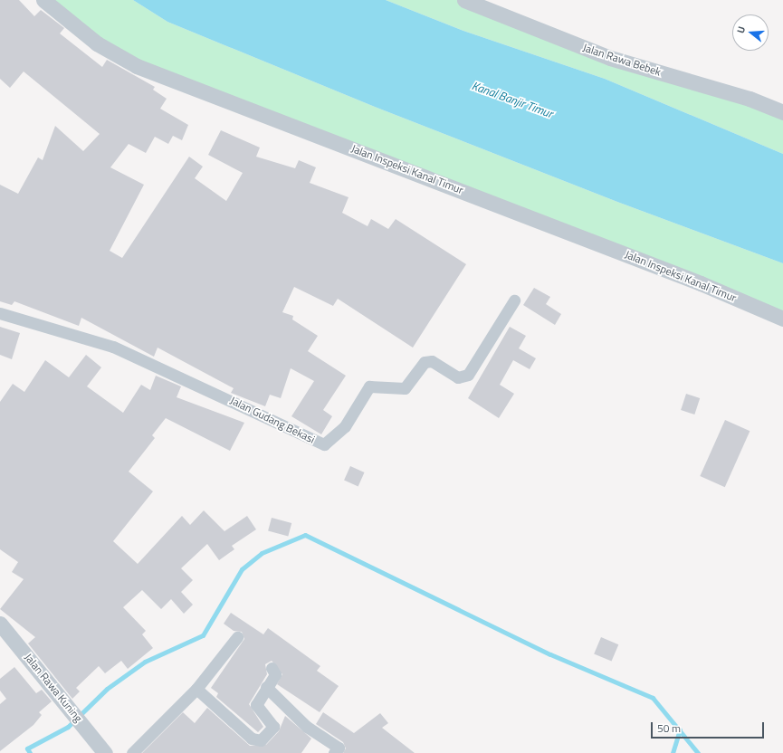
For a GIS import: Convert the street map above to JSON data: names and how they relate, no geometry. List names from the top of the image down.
{
  "streets": {
    "street": [
      "Jalan Rawa Bebek",
      "Jalan Inspeksi Kanal Timur",
      "Jalan Gudang Bekasi",
      "Jalan Rawa Kuning"
    ]
  },
  "water": ["Kanal Banjir Timur"],
  "scale_bar": "50 m",
  "north": "left"
}
